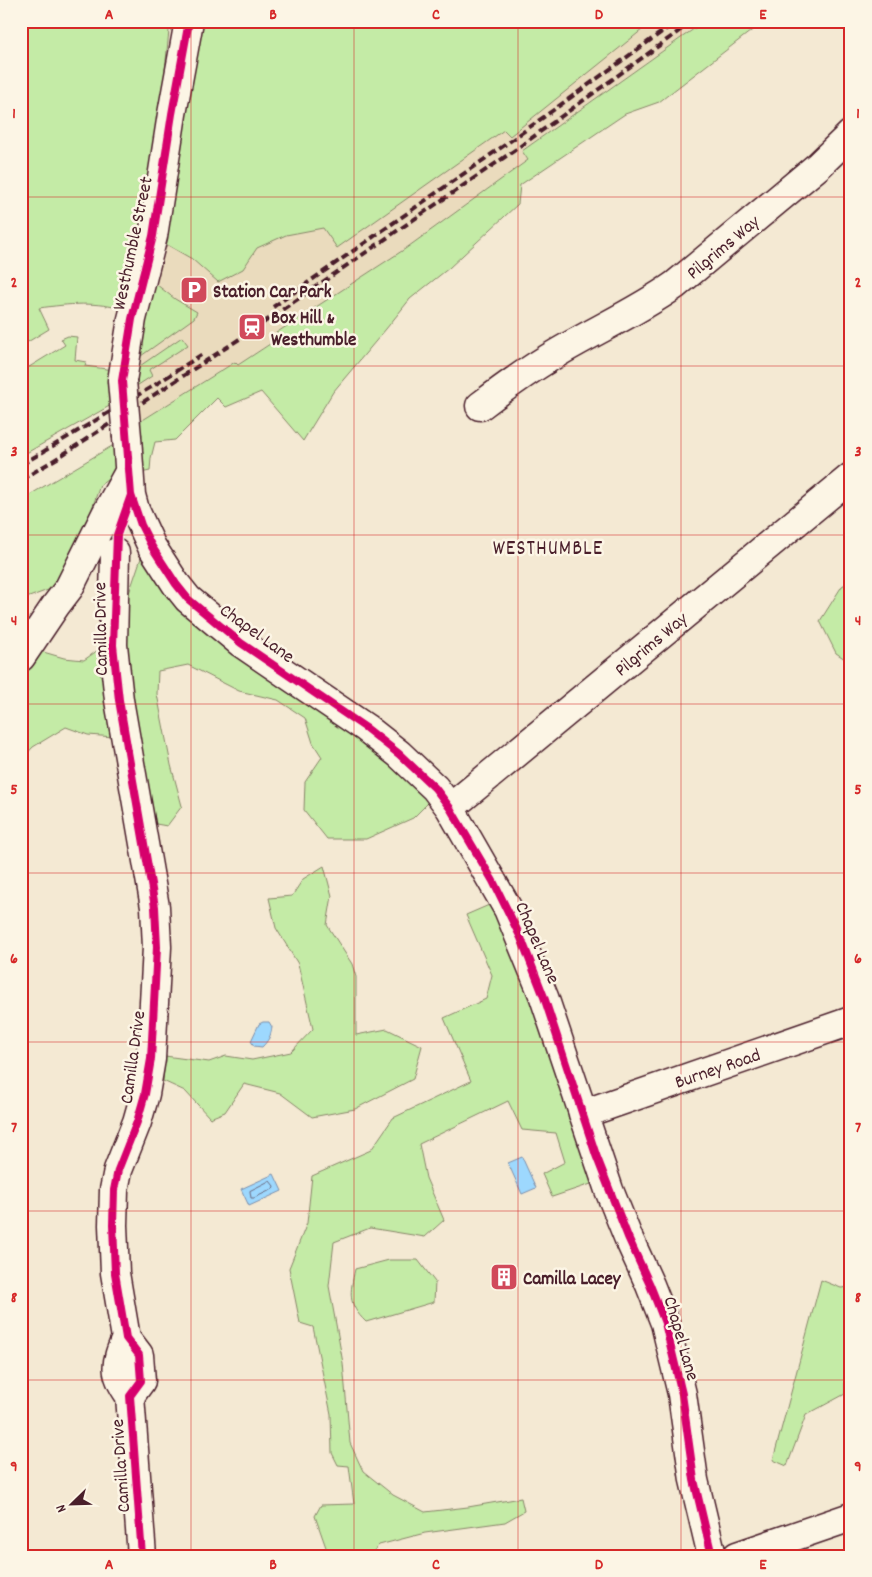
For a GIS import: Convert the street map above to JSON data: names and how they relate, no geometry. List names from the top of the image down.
{
  "streets": {
    "street": [
      "Westhumble Street",
      "Pilgrims Way",
      "Camilla Drive",
      "Chapel Lane",
      "Burney Road"
    ]
  },
  "crossings": [
    ["Westhumble Street", "Camilla Drive"],
    ["Westhumble Street", "Chapel Lane"],
    ["Pilgrims Way", "Chapel Lane"],
    ["Camilla Drive", "Chapel Lane"],
    ["Chapel Lane", "Burney Road"]
  ],
  "districts": ["WESTHUMBLE"],
  "places": {
    "parking": ["Station Car Park"],
    "station": ["Box Hill & Westhumble"],
    "building": ["Camilla Lacey"]
  },
  "north": "bottom left",
  "grid": {
    "columns": [
      "A",
      "B",
      "C",
      "D",
      "E"
    ],
    "rows": [
      "1",
      "2",
      "3",
      "4",
      "5",
      "6",
      "7",
      "8",
      "9"
    ]
  }
}
